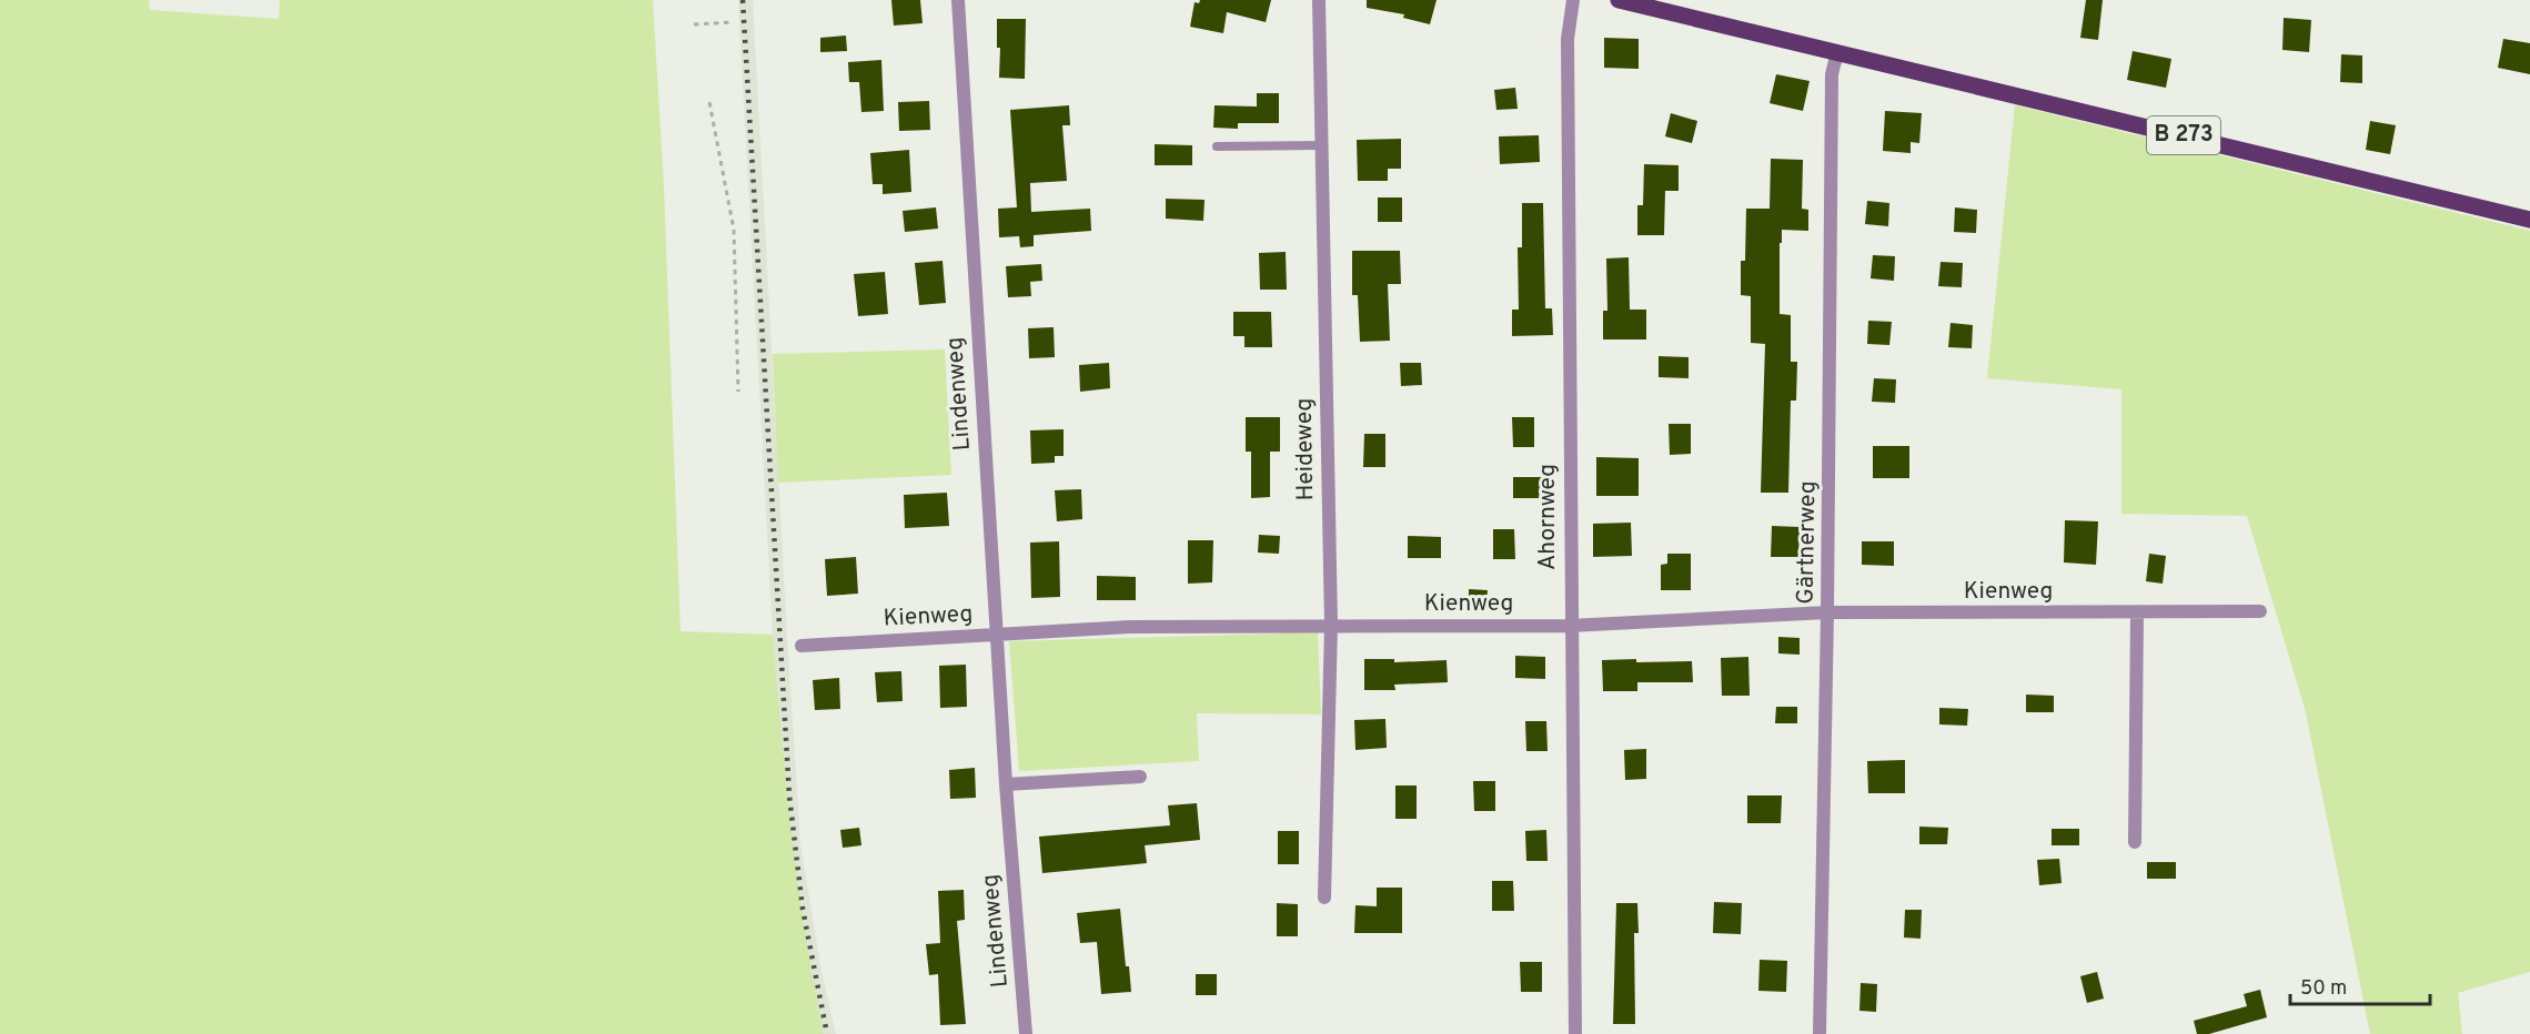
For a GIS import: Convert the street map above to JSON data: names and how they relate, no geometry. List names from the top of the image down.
{
  "streets": {
    "main road": ["B 273"],
    "street": [
      "Lindenweg",
      "Heideweg",
      "Ahornweg",
      "Gärtnerweg",
      "Kienweg"
    ]
  },
  "crossings": [
    ["B 273", "Gärtnerweg"],
    ["Lindenweg", "Kienweg"],
    ["Heideweg", "Kienweg"],
    ["Ahornweg", "Kienweg"],
    ["Gärtnerweg", "Kienweg"]
  ],
  "scale_bar": "50 m"
}
